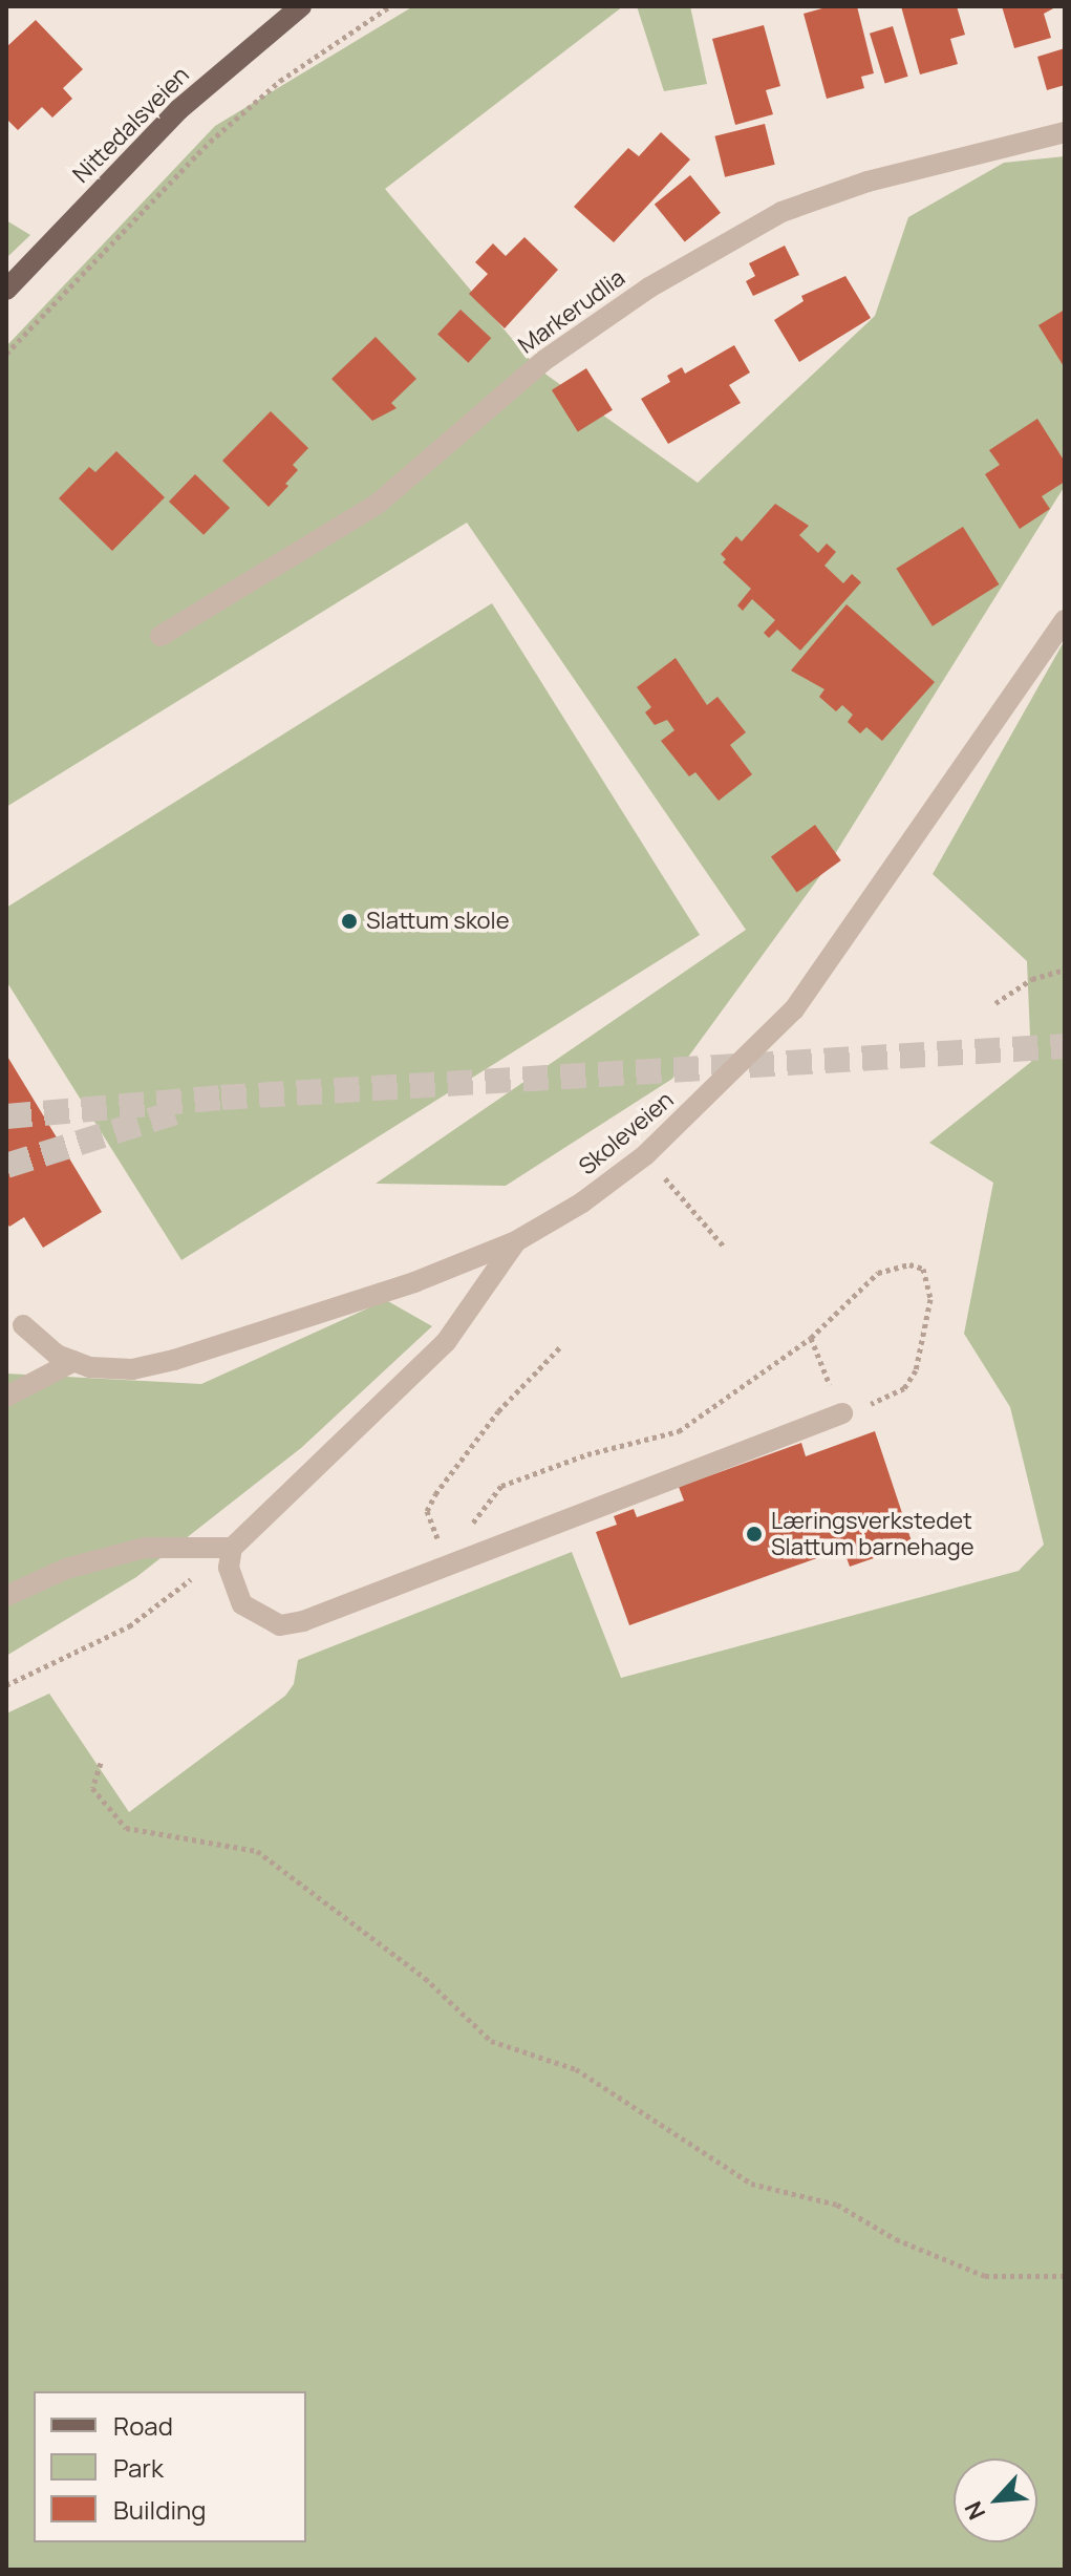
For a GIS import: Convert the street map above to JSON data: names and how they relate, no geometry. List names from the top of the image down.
{
  "streets": {
    "main road": ["Nittedalsveien"],
    "street": ["Markerudlia", "Skoleveien"]
  },
  "places": ["Slattum skole", "Læringsverkstedet Slattum barnehage"],
  "legend": ["Road", "Park", "Building"],
  "north": "bottom left"
}
